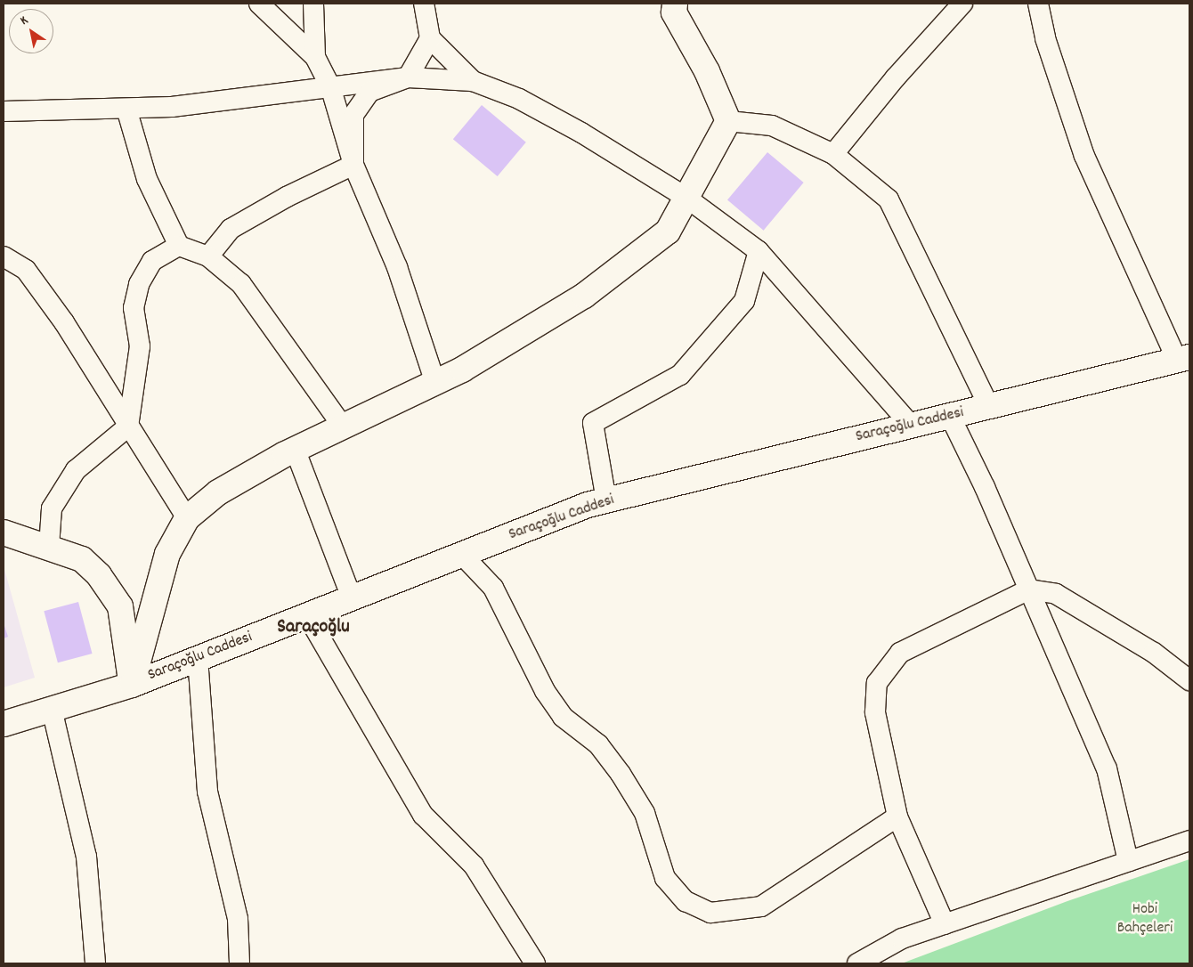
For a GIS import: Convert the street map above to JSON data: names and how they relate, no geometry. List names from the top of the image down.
{
  "streets": {
    "street": ["Saraçoğlu Caddesi"]
  },
  "districts": ["Saraçoğlu"],
  "parks": ["Hobi Bahçeleri"],
  "north": "top left"
}
